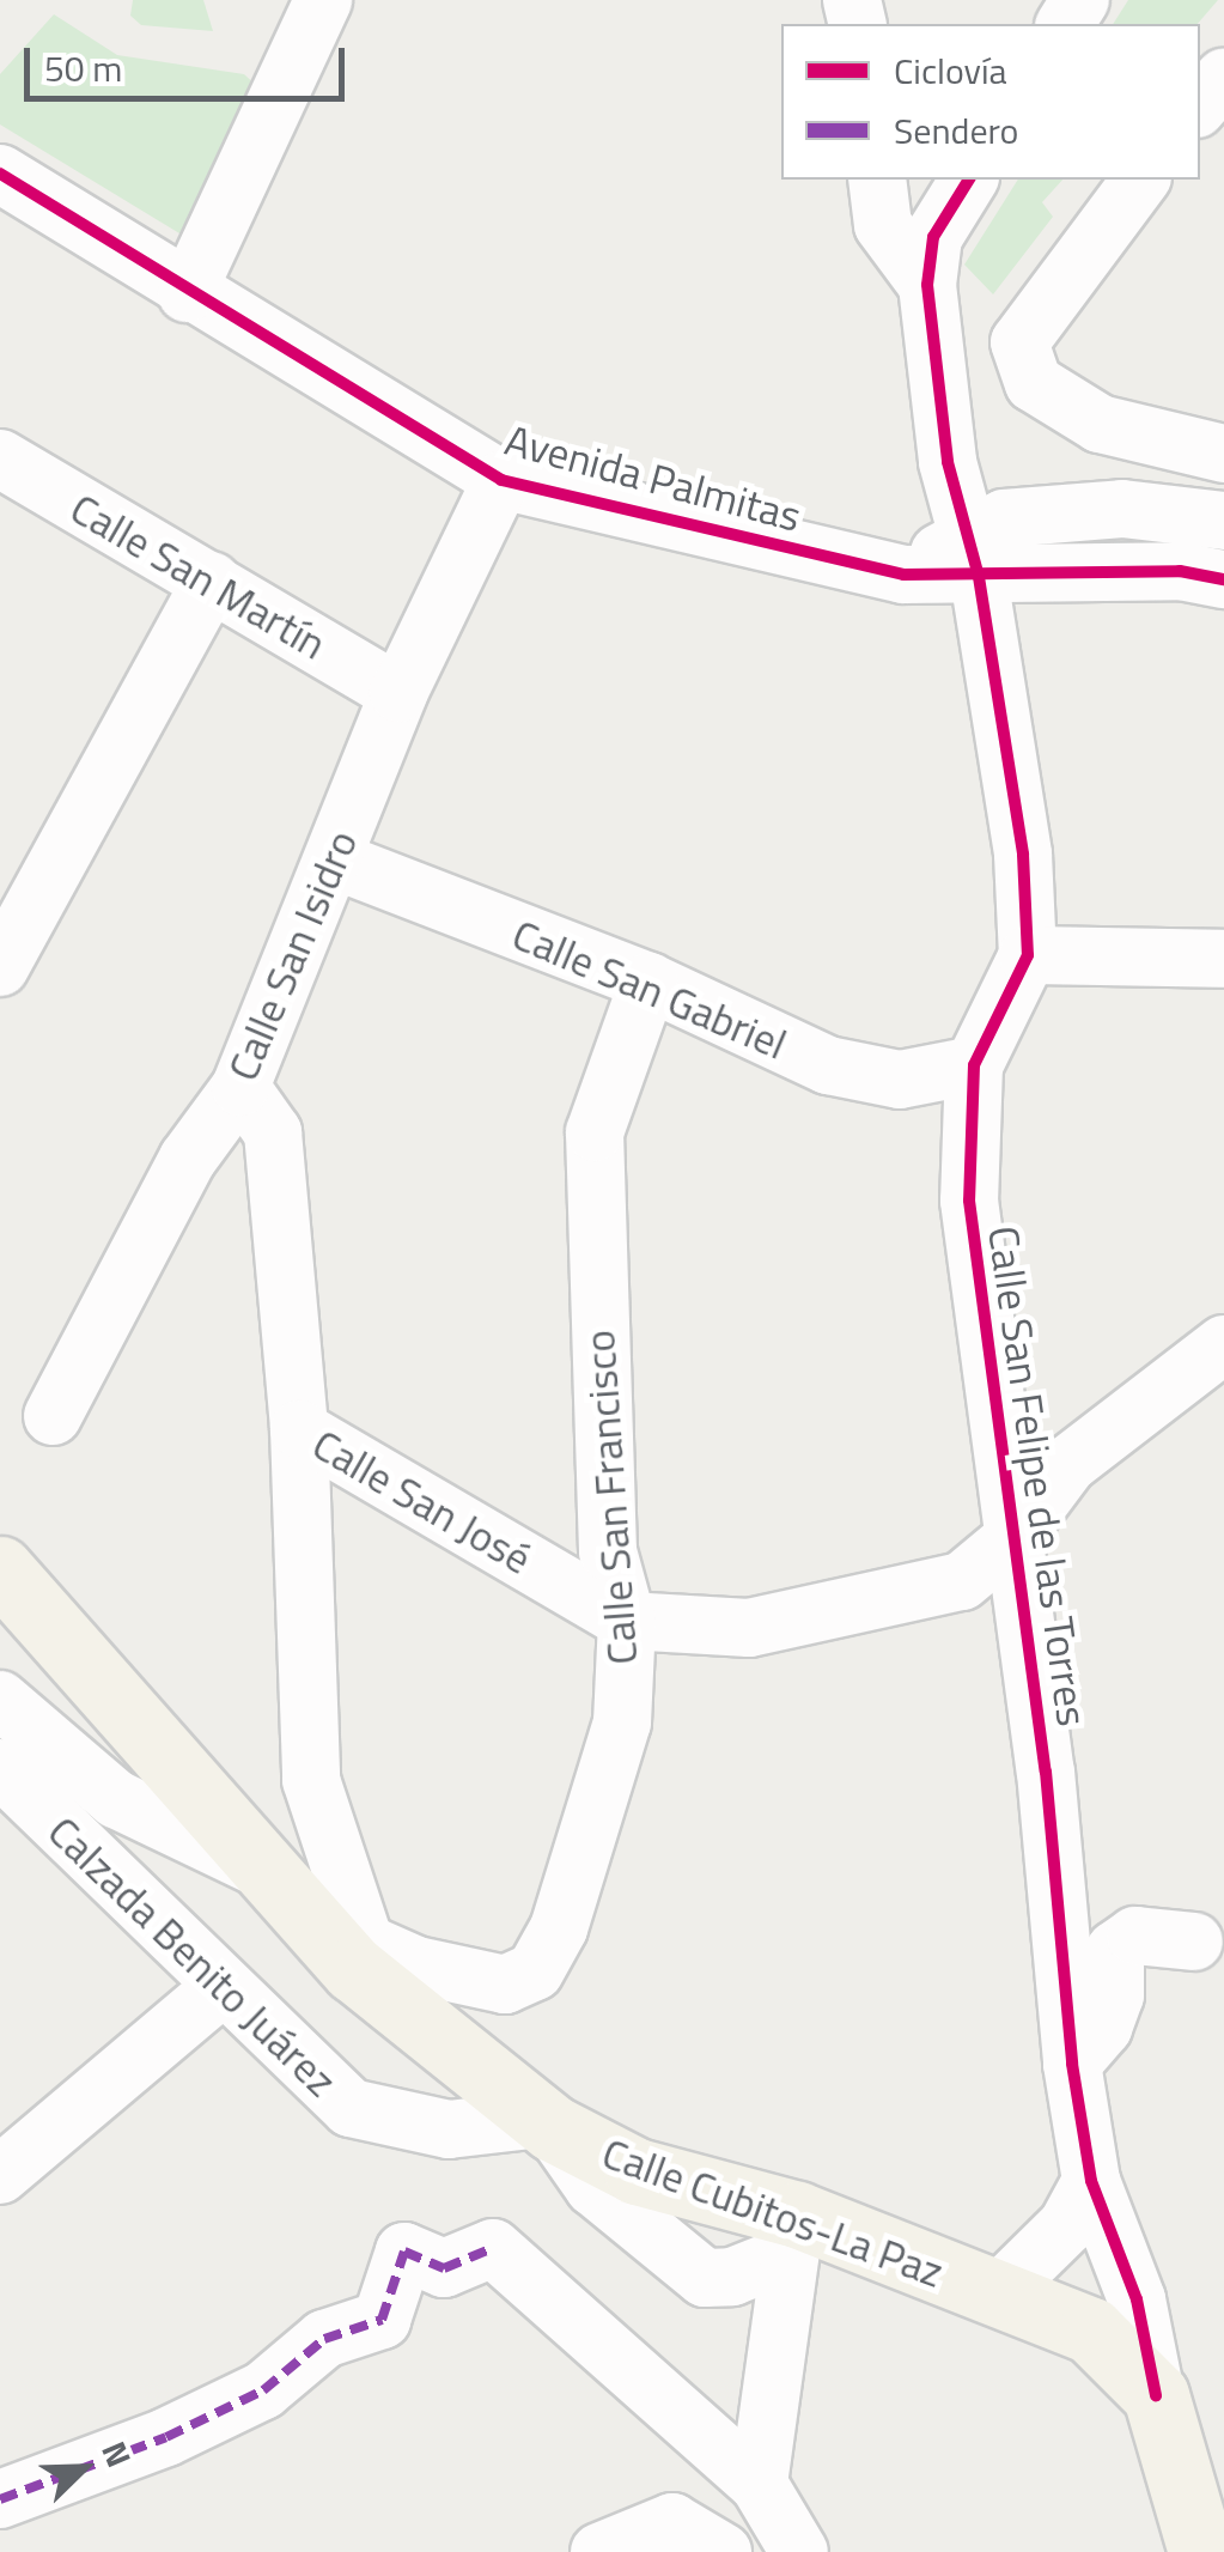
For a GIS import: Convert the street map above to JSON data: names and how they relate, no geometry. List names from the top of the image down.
{
  "streets": {
    "main road": ["Calle Cubitos-La Paz"],
    "street": [
      "Avenida Palmitas",
      "Calle San Martín",
      "Calle San Isidro",
      "Calle San Gabriel",
      "Calle San Felipe de las Torres",
      "Calle San Francisco",
      "Calle San José",
      "Calzada Benito Juárez"
    ]
  },
  "crossings": [
    ["Avenida Palmitas", "Calle San Isidro"],
    ["Avenida Palmitas", "Calle San Felipe de las Torres"],
    ["Calle San Martín", "Calle San Isidro"],
    ["Calle San Isidro", "Calle San Gabriel"],
    ["Calle San Gabriel", "Calle San Felipe de las Torres"],
    ["Calle San Gabriel", "Calle San Francisco"],
    ["Calle San Felipe de las Torres", "Calle San José"],
    ["Calle San Felipe de las Torres", "Calle Cubitos-La Paz"],
    ["Calle San Francisco", "Calle San José"],
    ["Calle San Francisco", "Calle Cubitos-La Paz"],
    ["Calzada Benito Juárez", "Calle Cubitos-La Paz"]
  ],
  "legend": ["Ciclovía", "Sendero"],
  "scale_bar": "50 m",
  "north": "top right"
}
